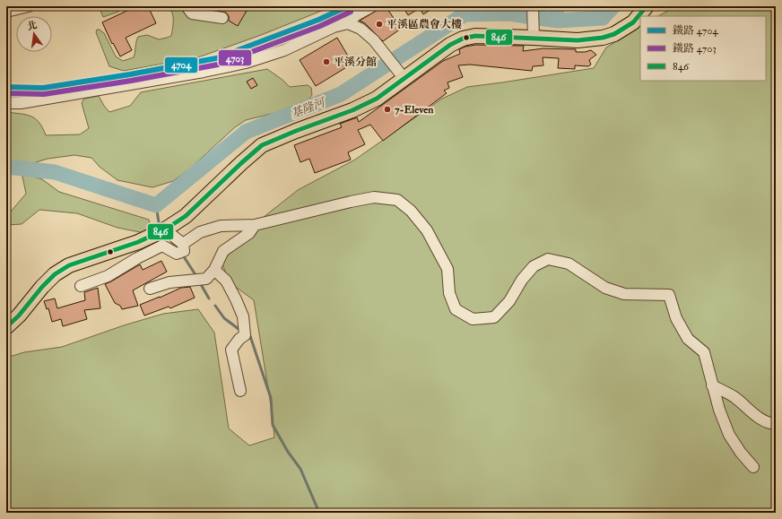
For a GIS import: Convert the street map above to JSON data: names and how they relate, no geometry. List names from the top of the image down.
{
  "water": ["基隆河"],
  "places": ["平溪區農會大樓", "平溪分館", "7-Eleven"],
  "lines": ["rail line 4704", "transit line 846", "rail line 4703"],
  "legend": ["鐵路 4704", "鐵路 4703", "846"],
  "north": "top"
}
